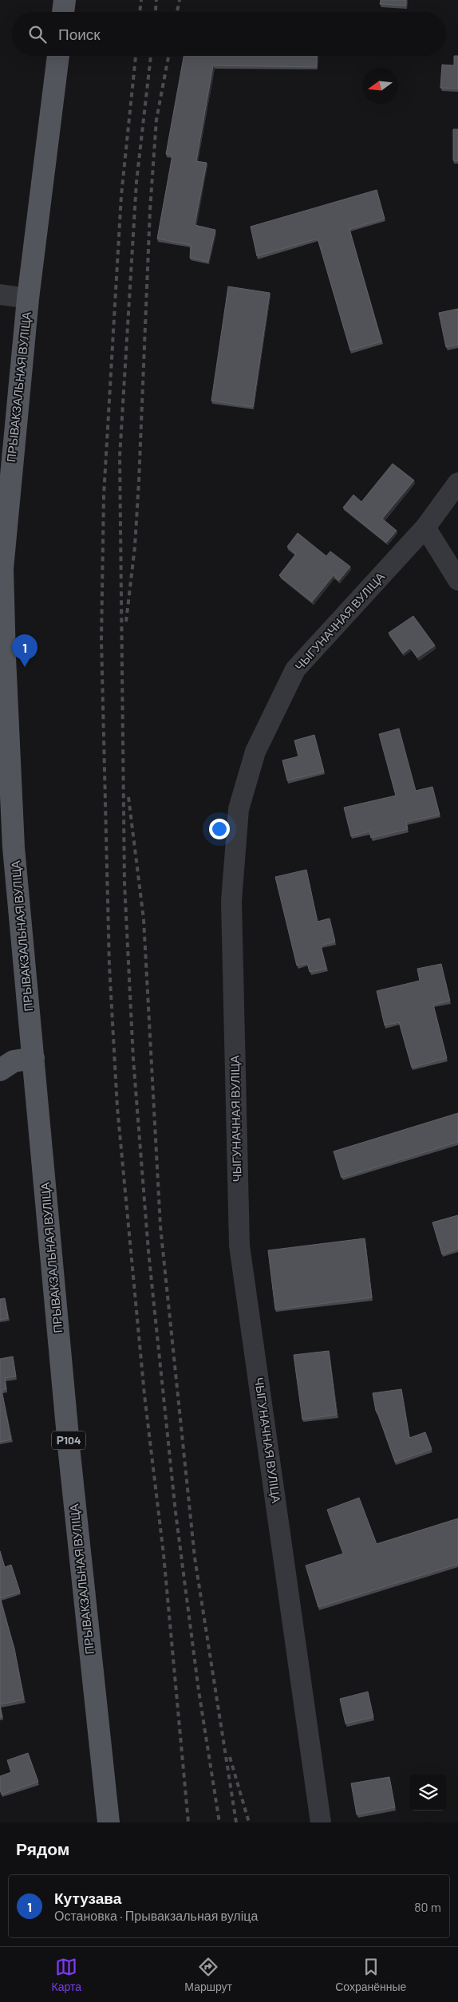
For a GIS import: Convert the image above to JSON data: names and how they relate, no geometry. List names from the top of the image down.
{
  "streets": {
    "main road": ["ПРЫВАКЗАЛЬНАЯ ВУЛІЦА", "Р104"],
    "street": ["ЧЫГУНАЧНАЯ ВУЛІЦА"]
  },
  "north": "left",
  "page": {
    "search": "Поиск",
    "pins": "1",
    "heading": "Рядом",
    "list": [
      {
        "mark": "1",
        "name": "Кутузава",
        "note": "Остановка · Прывакзальная вуліца",
        "value": "80 m"
      }
    ],
    "nav": ["Карта", "Маршрут", "Сохранённые"]
  }
}
